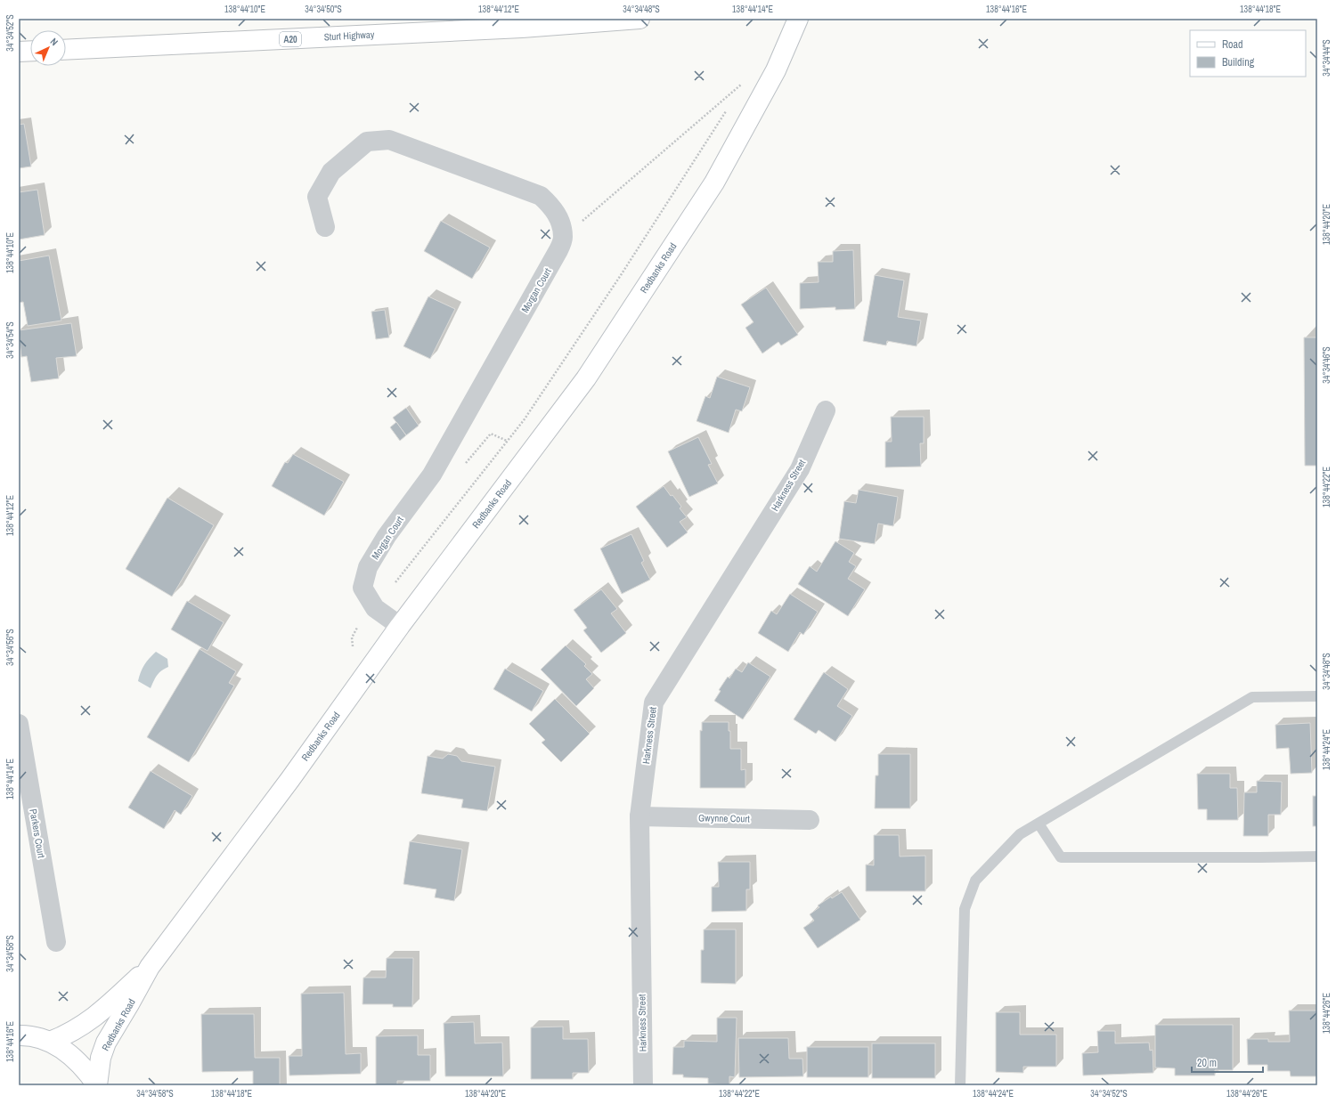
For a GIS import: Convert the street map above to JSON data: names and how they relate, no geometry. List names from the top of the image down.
{
  "streets": {
    "main road": ["Sturt Highway", "A20", "Redbanks Road"],
    "street": [
      "Morgan Court",
      "Harkness Street",
      "Gwynne Court",
      "Parkers Court"
    ]
  },
  "crossings": [
    ["Redbanks Road", "Morgan Court"],
    ["Harkness Street", "Gwynne Court"]
  ],
  "legend": ["Road", "Building"],
  "scale_bar": "20 m",
  "north": "top right",
  "coordinates": [
    "138°44'10\"E",
    "34°34'50\"S",
    "138°44'12\"E",
    "34°34'48\"S",
    "138°44'14\"E",
    "138°44'16\"E",
    "138°44'18\"E",
    "34°34'52\"S",
    "34°34'44\"S",
    "138°44'20\"E",
    "34°34'54\"S",
    "34°34'46\"S",
    "138°44'22\"E",
    "34°34'56\"S",
    "138°44'24\"E",
    "34°34'58\"S",
    "138°44'26\"E"
  ]
}
